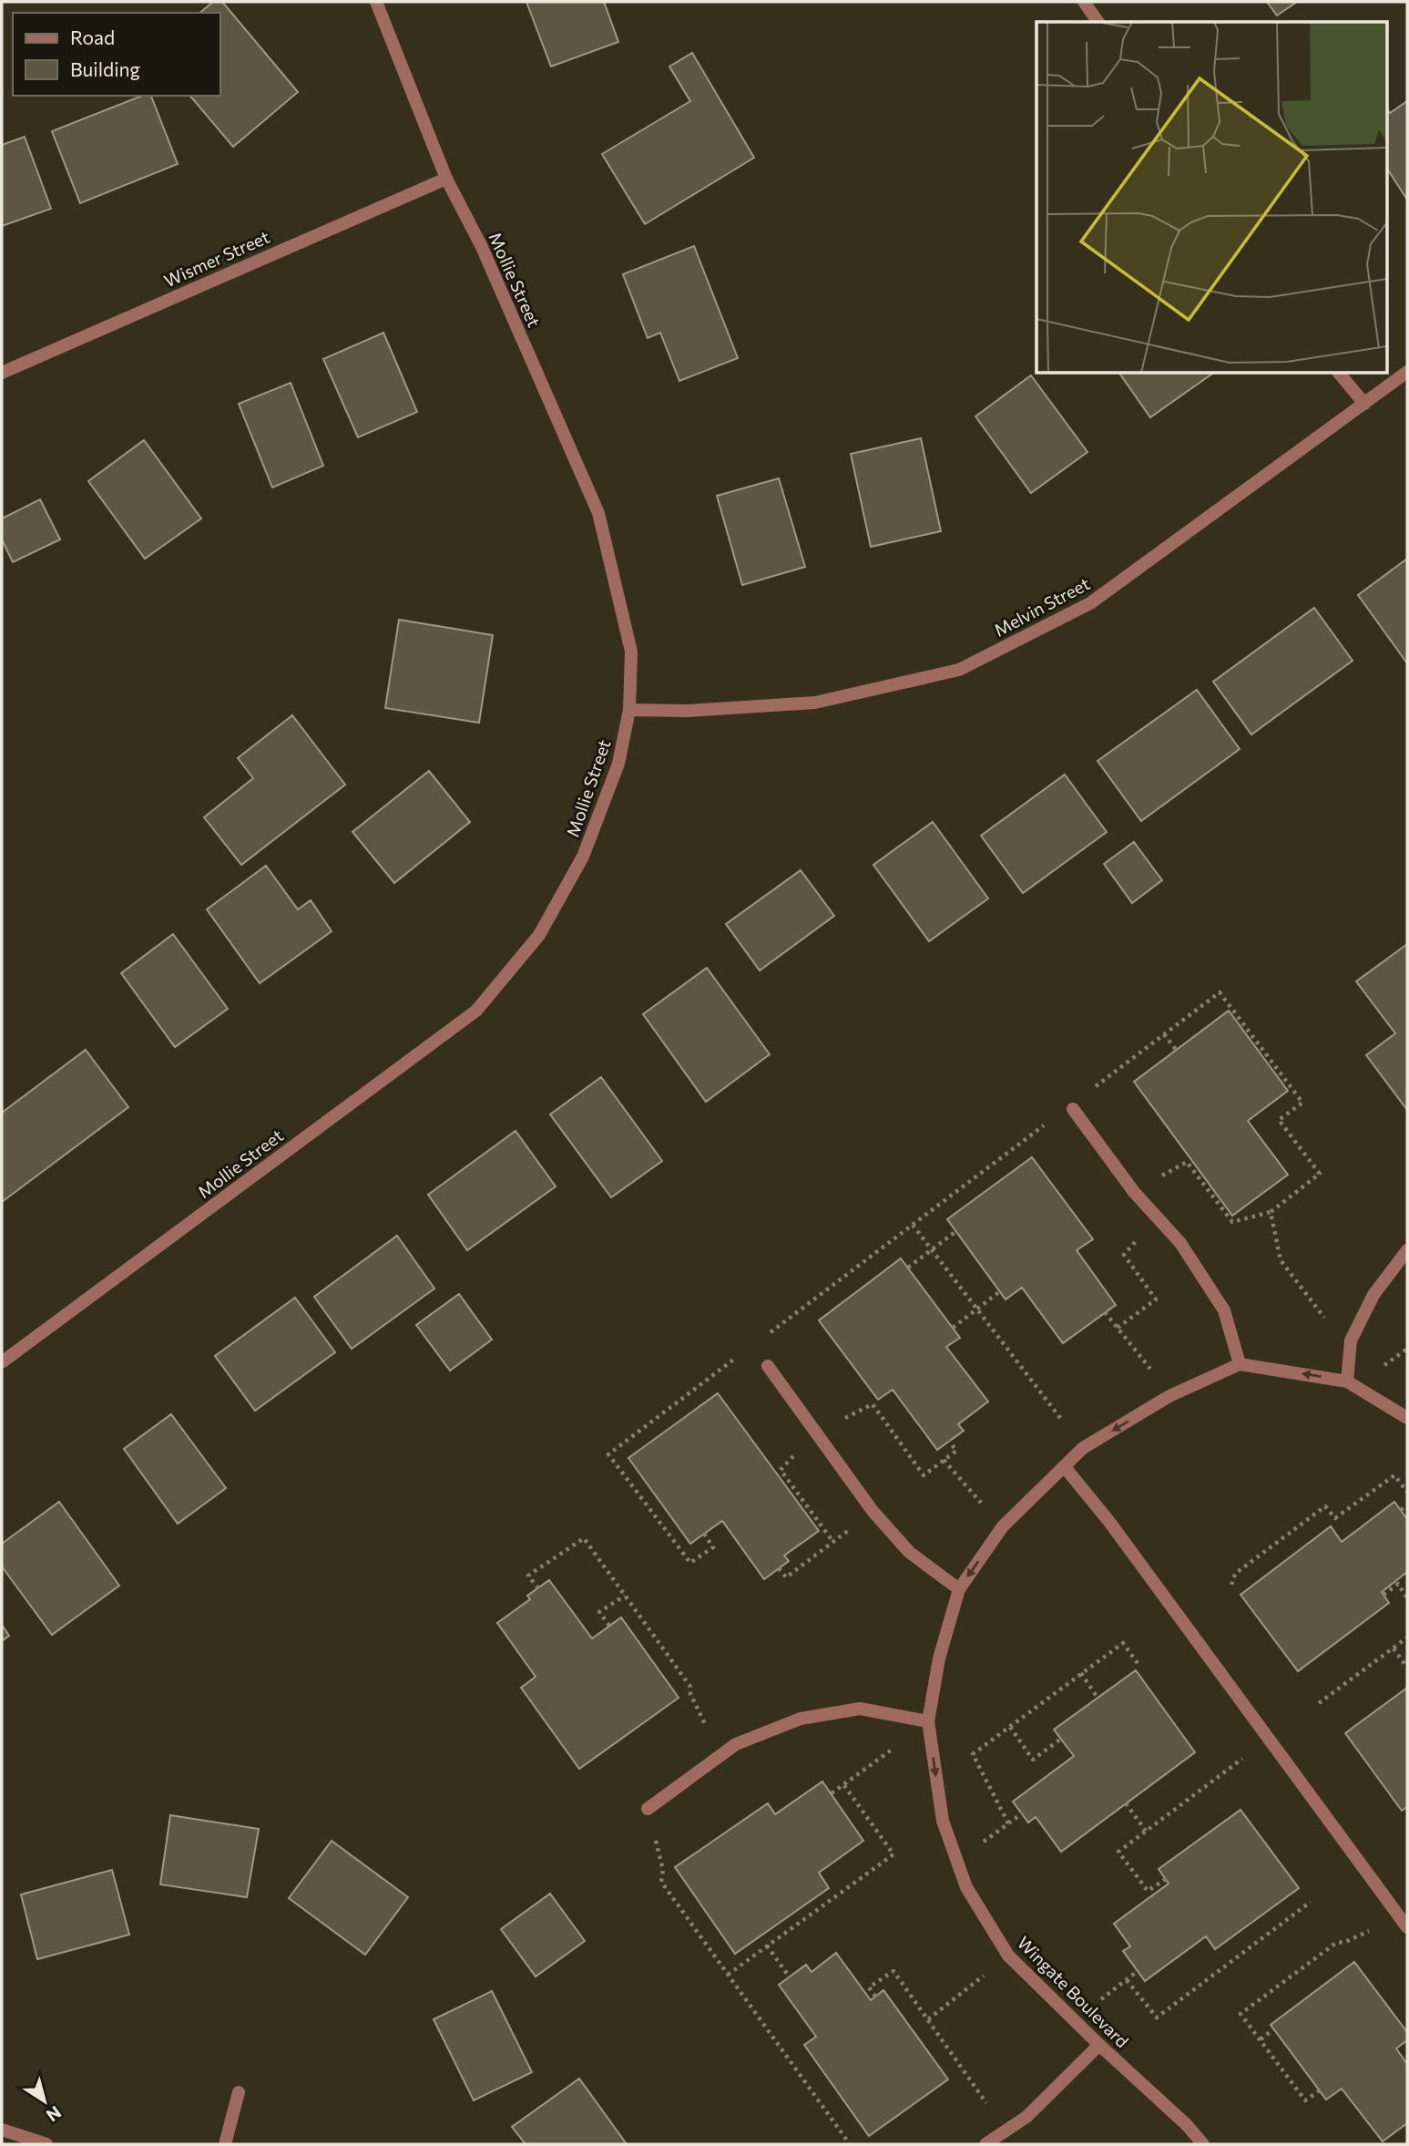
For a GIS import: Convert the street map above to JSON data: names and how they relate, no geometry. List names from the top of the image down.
{
  "streets": {
    "street": [
      "Wismer Street",
      "Mollie Street",
      "Melvin Street",
      "Wingate Boulevard"
    ]
  },
  "crossings": [
    ["Wismer Street", "Mollie Street"],
    ["Mollie Street", "Melvin Street"]
  ],
  "legend": ["Road", "Building"],
  "north": "bottom right"
}
